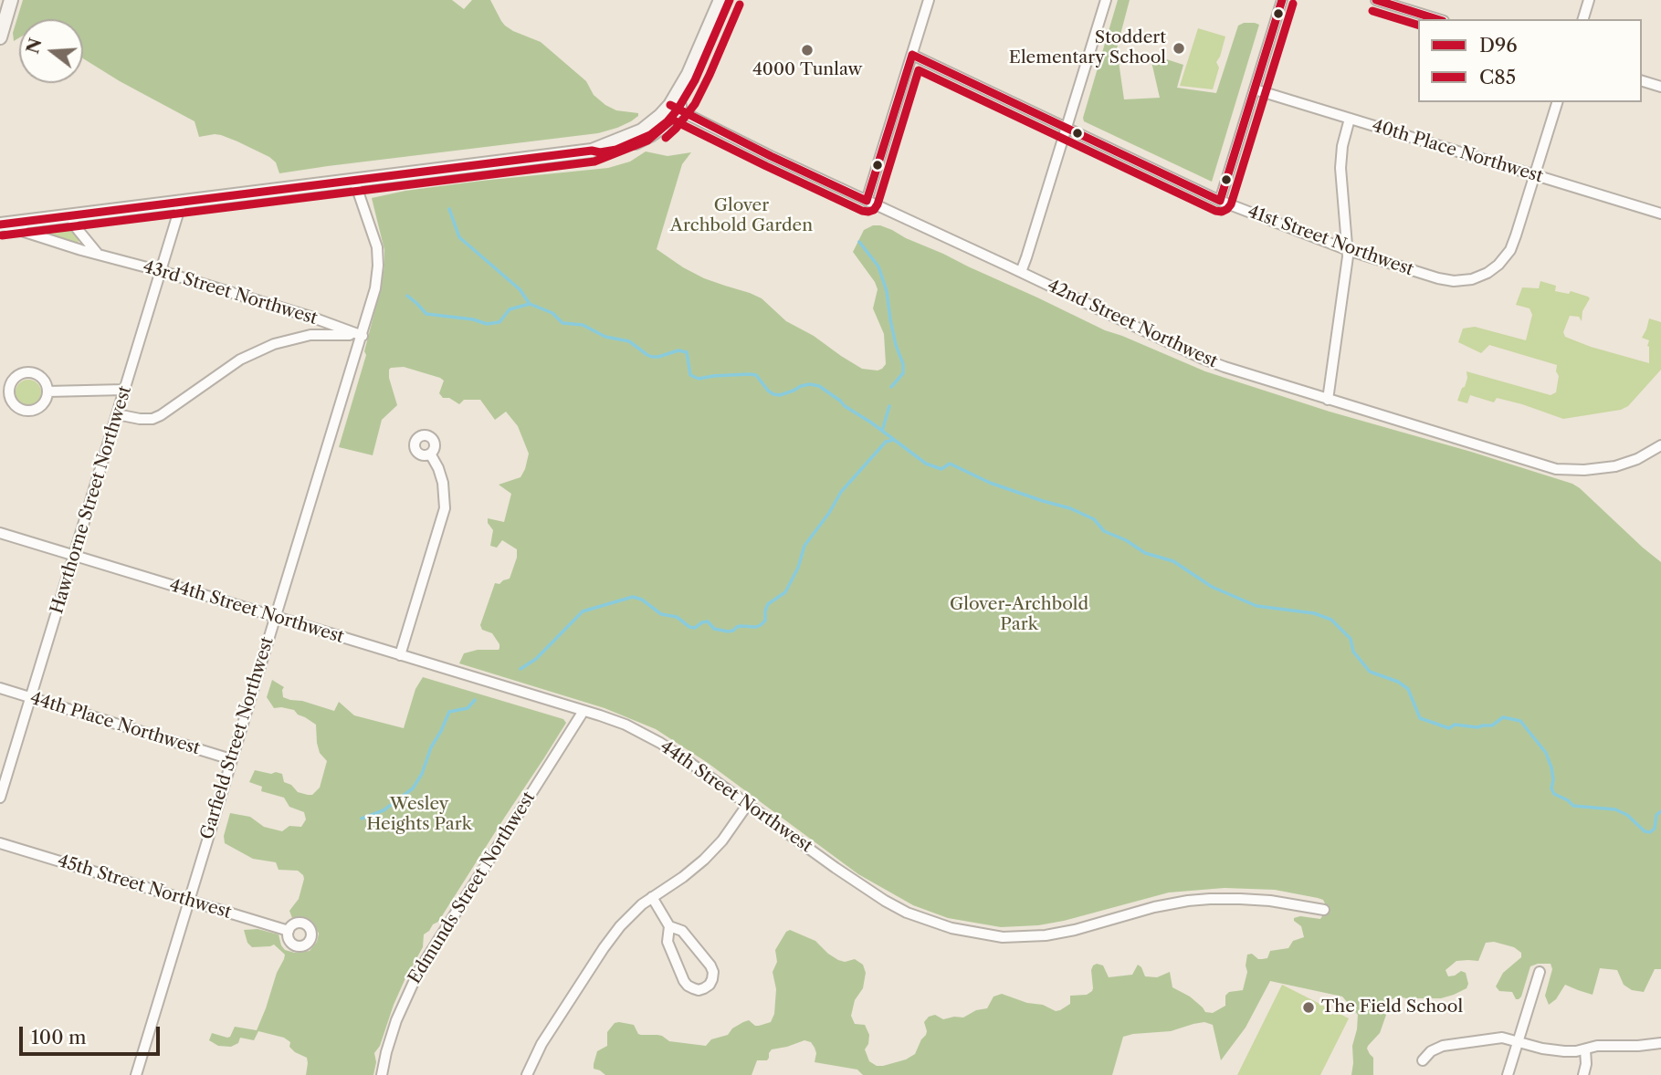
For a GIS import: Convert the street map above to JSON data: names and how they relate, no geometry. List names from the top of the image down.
{
  "streets": {
    "street": [
      "40th Place Northwest",
      "41st Street Northwest",
      "43rd Street Northwest",
      "42nd Street Northwest",
      "Hawthorne Street Northwest",
      "44th Street Northwest",
      "44th Place Northwest",
      "Garfield Street Northwest",
      "45th Street Northwest",
      "Edmunds Street Northwest"
    ]
  },
  "crossings": [
    ["40th Place Northwest", "41st Street Northwest"],
    ["43rd Street Northwest", "Hawthorne Street Northwest"],
    ["43rd Street Northwest", "Garfield Street Northwest"],
    ["Hawthorne Street Northwest", "44th Street Northwest"],
    ["Hawthorne Street Northwest", "44th Place Northwest"],
    ["44th Street Northwest", "Garfield Street Northwest"],
    ["44th Street Northwest", "Edmunds Street Northwest"],
    ["44th Place Northwest", "Garfield Street Northwest"],
    ["Garfield Street Northwest", "45th Street Northwest"]
  ],
  "parks": ["Glover Archbold Garden", "Glover-Archbold Park", "Wesley Heights Park"],
  "places": ["Stoddert Elementary School", "4000 Tunlaw", "The Field School"],
  "lines": ["transit line D96", "transit line C85"],
  "legend": ["D96", "C85"],
  "scale_bar": "100 m",
  "north": "left"
}
